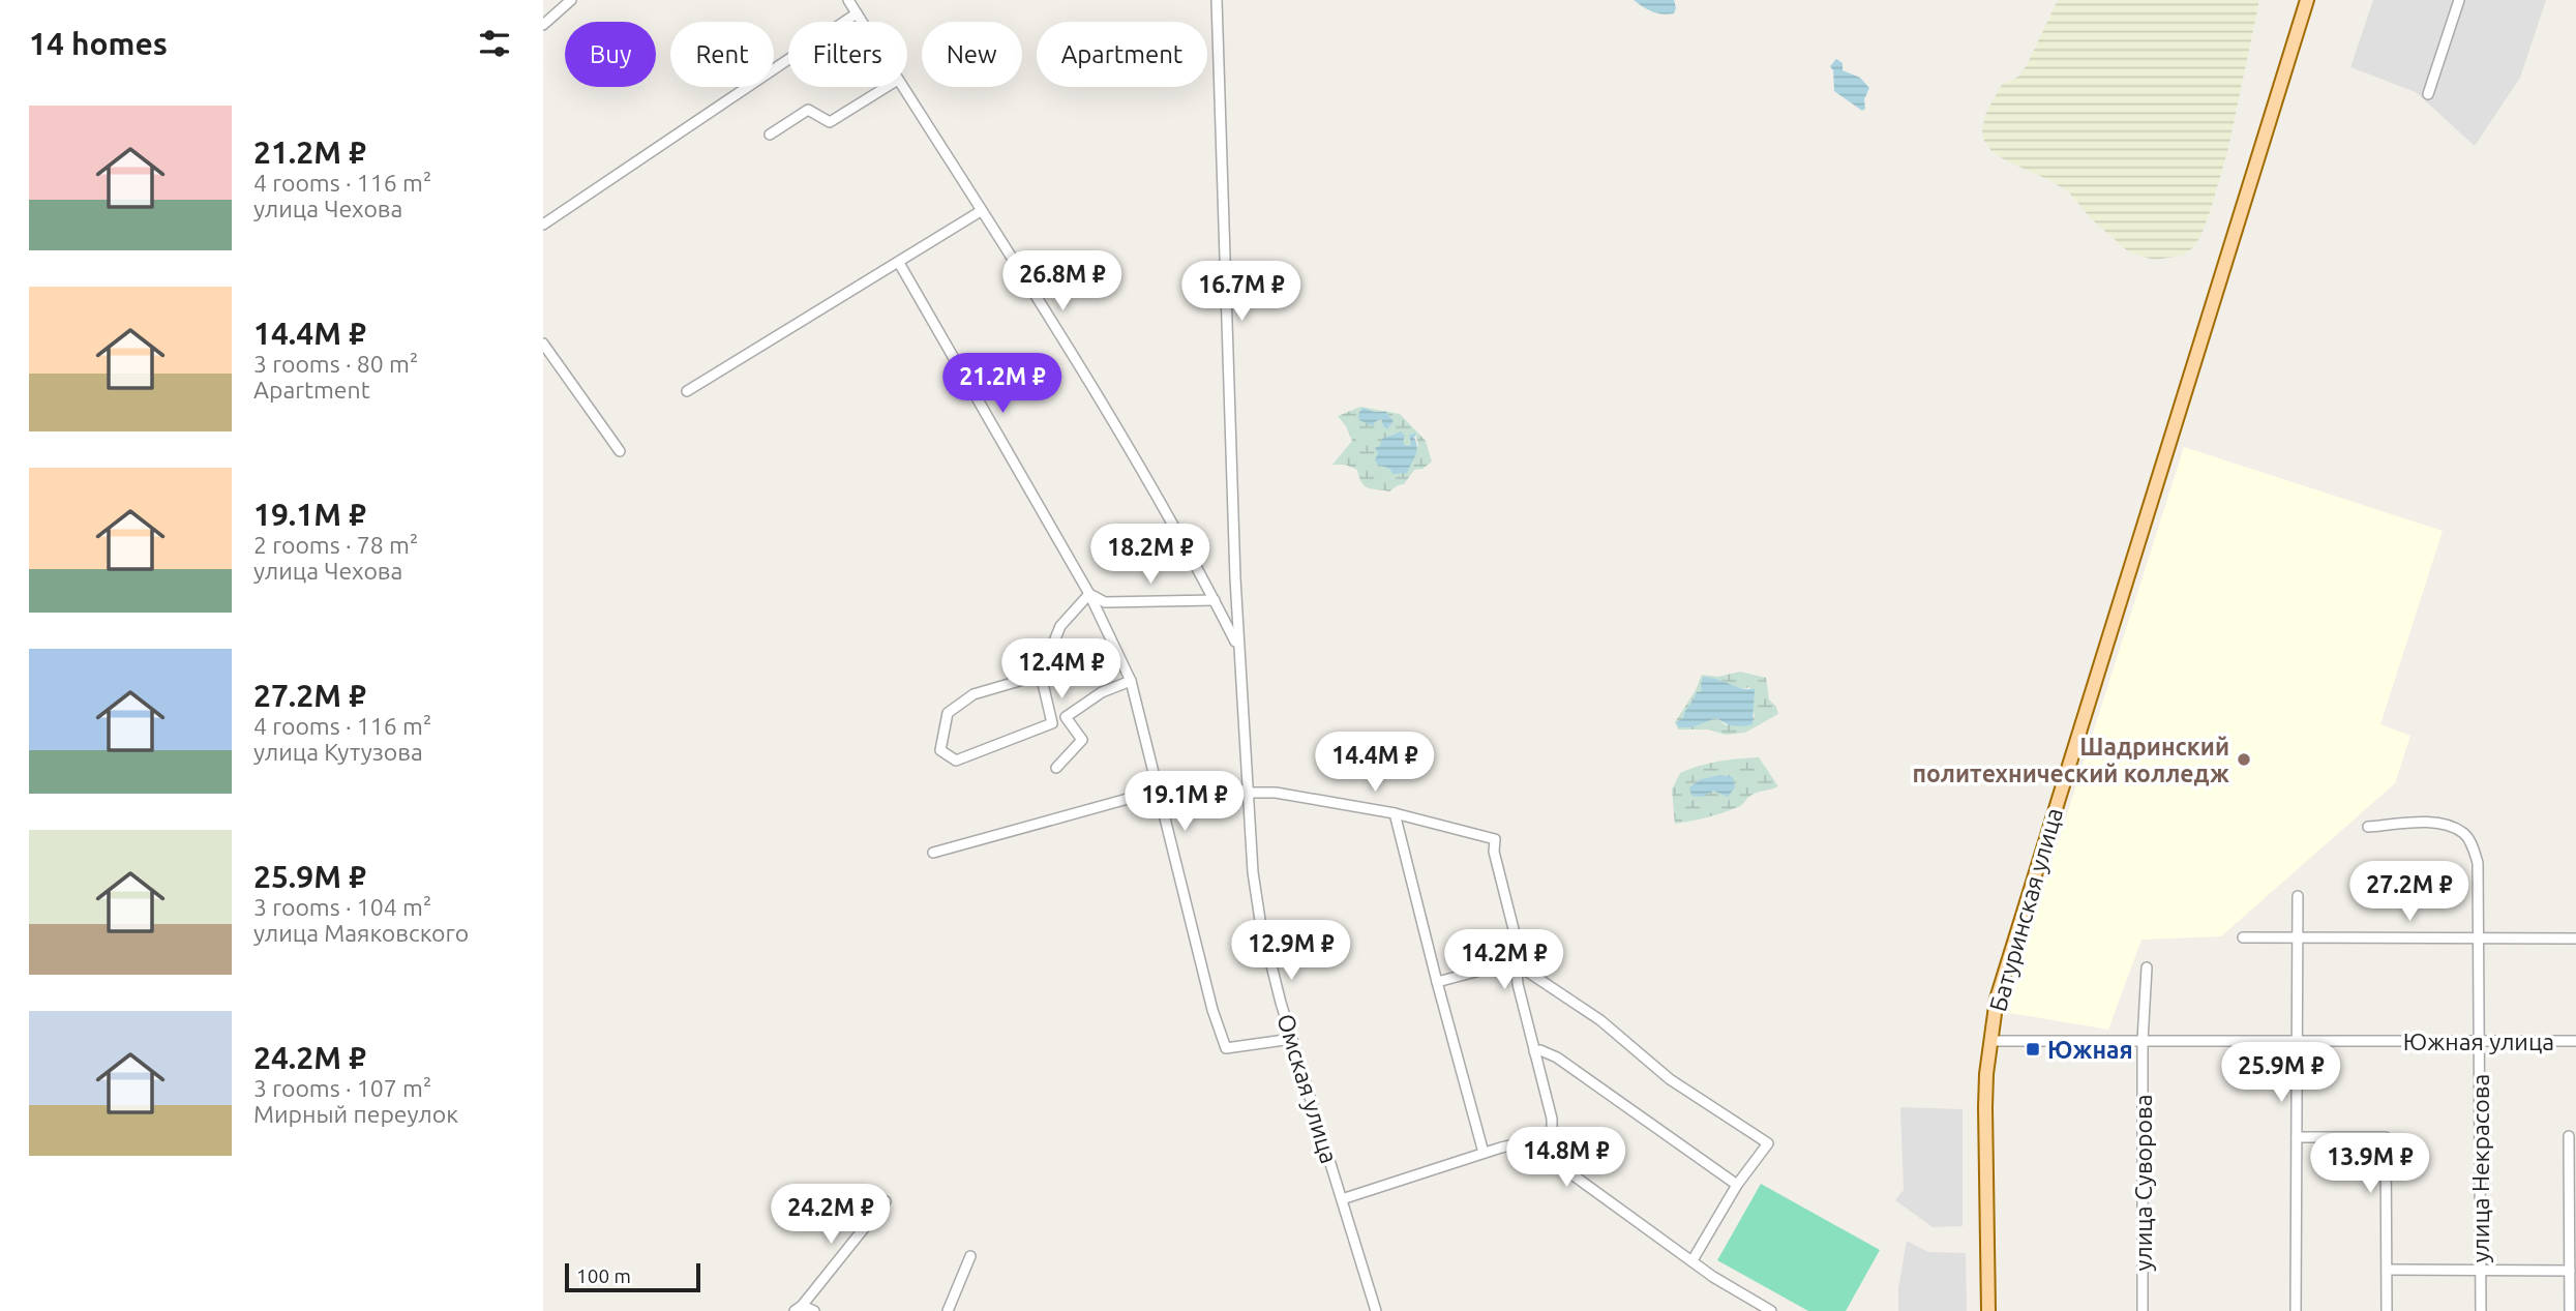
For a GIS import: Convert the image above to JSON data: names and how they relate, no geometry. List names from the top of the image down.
{
  "streets": {
    "main road": ["Батуринская улица"],
    "street": [
      "Южная улица",
      "Омская улица",
      "улица Некрасова",
      "улица Суворова"
    ]
  },
  "crossings": [
    ["Батуринская улица", "Южная улица"],
    ["Южная улица", "улица Некрасова"],
    ["Южная улица", "улица Суворова"]
  ],
  "places": {
    "other": ["Шадринский политехнический колледж"],
    "transit": ["Южная"]
  },
  "scale_bar": "100 m",
  "page": {
    "heading": "14 homes",
    "chip": [
      "Buy",
      "Rent",
      "Filters",
      "New",
      "Apartment"
    ],
    "list": [
      {
        "name": "21.2M ₽",
        "note": "4 rooms · 116 m² · улица Чехова"
      },
      {
        "name": "14.4M ₽",
        "note": "3 rooms · 80 m² · Apartment"
      },
      {
        "name": "19.1M ₽",
        "note": "2 rooms · 78 m² · улица Чехова"
      },
      {
        "name": "27.2M ₽",
        "note": "4 rooms · 116 m² · улица Кутузова"
      },
      {
        "name": "25.9M ₽",
        "note": "3 rooms · 104 m² · улица Маяковского"
      },
      {
        "name": "24.2M ₽",
        "note": "3 rooms · 107 m² · Мирный переулок"
      }
    ],
    "price": [
      "26.8M ₽",
      "16.7M ₽",
      "21.2M ₽",
      "18.2M ₽",
      "12.4M ₽",
      "14.4M ₽",
      "19.1M ₽",
      "27.2M ₽",
      "12.9M ₽",
      "14.2M ₽",
      "25.9M ₽",
      "14.8M ₽",
      "13.9M ₽",
      "24.2M ₽"
    ],
    "scale": "100 m"
  }
}
